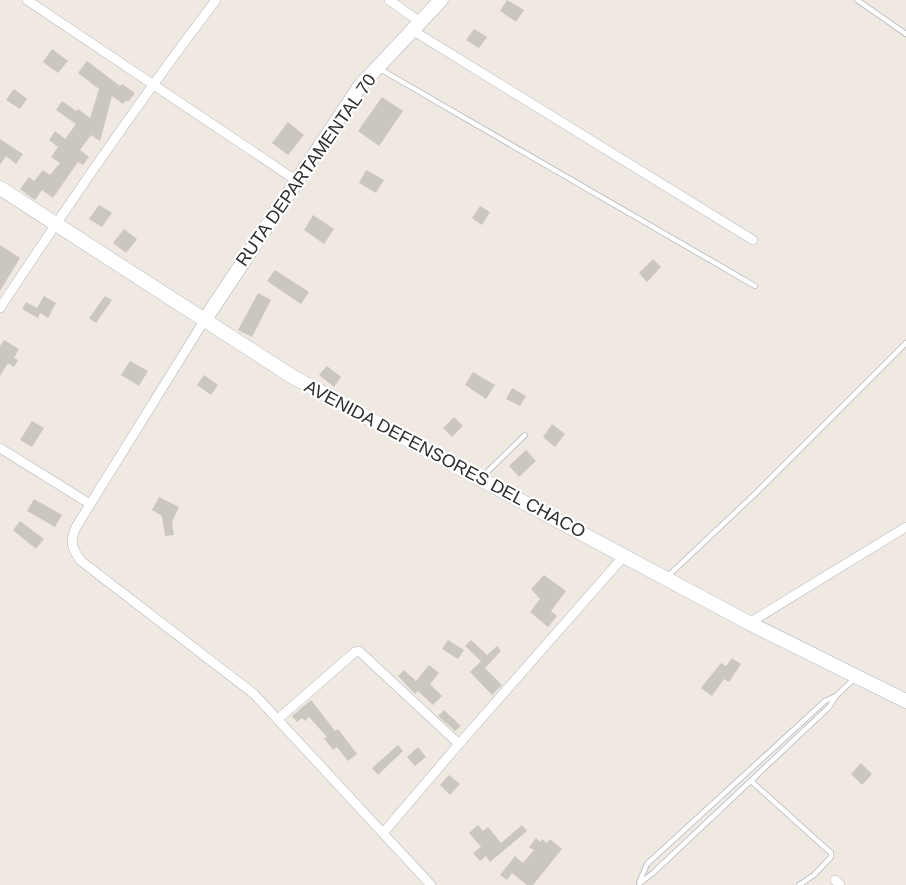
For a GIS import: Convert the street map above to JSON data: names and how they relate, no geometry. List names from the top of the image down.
{
  "streets": {
    "main road": ["RUTA DEPARTAMENTAL 70", "AVENIDA DEFENSORES DEL CHACO"]
  },
  "crossings": [
    ["RUTA DEPARTAMENTAL 70", "AVENIDA DEFENSORES DEL CHACO"]
  ]
}
